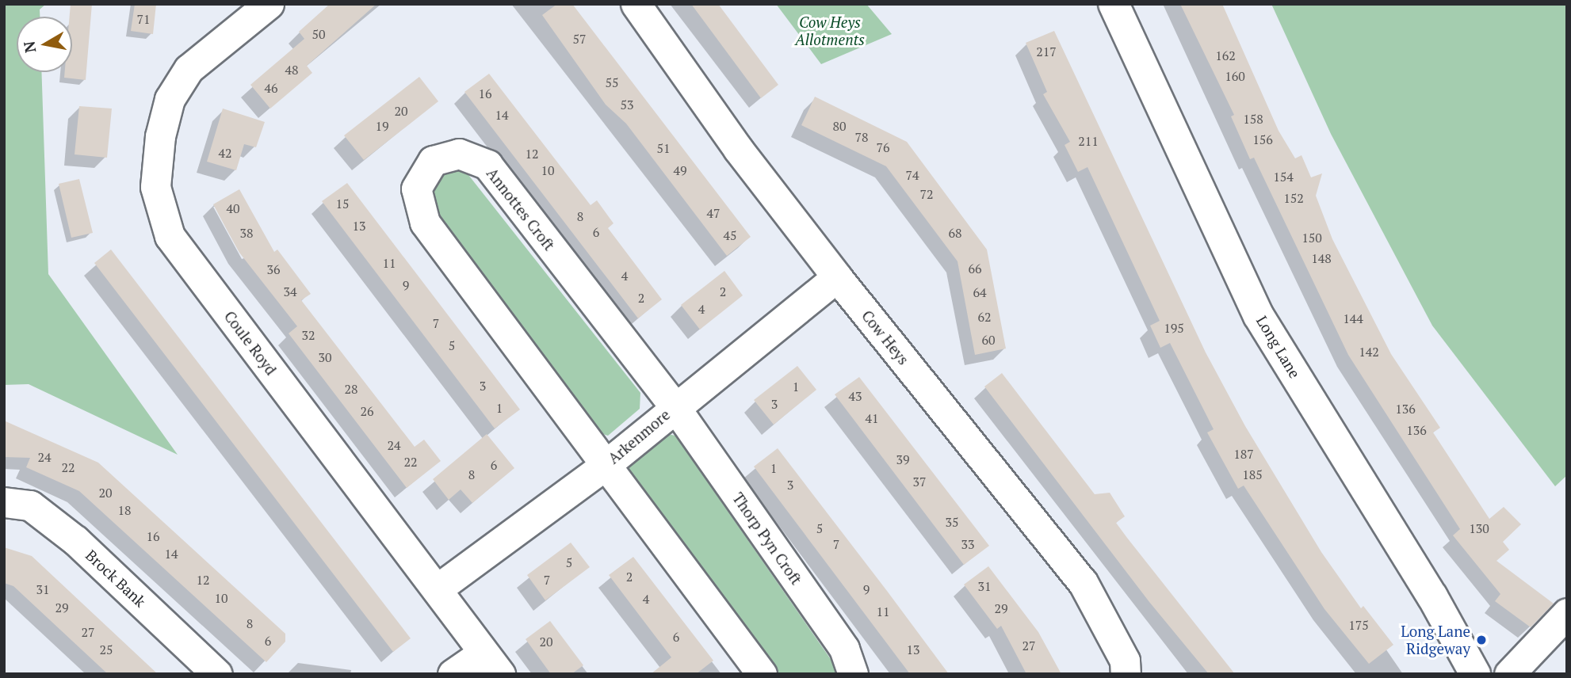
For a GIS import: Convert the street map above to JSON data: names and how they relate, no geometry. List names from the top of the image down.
{
  "streets": {
    "street": [
      "Annottes Croft",
      "Cow Heys",
      "Coule Royd",
      "Long Lane",
      "Arkenmore",
      "Thorp Pyn Croft",
      "Brock Bank"
    ]
  },
  "crossings": [
    ["Annottes Croft", "Arkenmore"],
    ["Annottes Croft", "Thorp Pyn Croft"],
    ["Cow Heys", "Arkenmore"],
    ["Coule Royd", "Arkenmore"],
    ["Arkenmore", "Thorp Pyn Croft"]
  ],
  "parks": ["Cow Heys Allotments"],
  "places": ["Long Lane Ridgeway"],
  "house_numbers": [
    "71",
    "50",
    "57",
    "217",
    "162",
    "48",
    "160",
    "55",
    "46",
    "16",
    "53",
    "20",
    "14",
    "158",
    "19",
    "80",
    "78",
    "156",
    "211",
    "76",
    "51",
    "42",
    "12",
    "10",
    "49",
    "74",
    "154",
    "72",
    "152",
    "15",
    "40",
    "47",
    "8",
    "13",
    "6",
    "38",
    "68",
    "45",
    "150",
    "148",
    "11",
    "66",
    "36",
    "4",
    "9",
    "34",
    "2",
    "64",
    "2",
    "4",
    "62",
    "144",
    "7",
    "195",
    "32",
    "60",
    "5",
    "142",
    "30",
    "3",
    "1",
    "28",
    "43",
    "3",
    "1",
    "136",
    "26",
    "41",
    "136",
    "24",
    "187",
    "24",
    "39",
    "22",
    "6",
    "22",
    "1",
    "8",
    "185",
    "37",
    "3",
    "20",
    "18",
    "35",
    "5",
    "130",
    "16",
    "7",
    "33",
    "14",
    "5",
    "2",
    "12",
    "7",
    "31",
    "31",
    "9",
    "10",
    "4",
    "29",
    "29",
    "11",
    "8",
    "175",
    "27",
    "6",
    "6",
    "20",
    "27",
    "25",
    "13"
  ],
  "north": "left"
}
